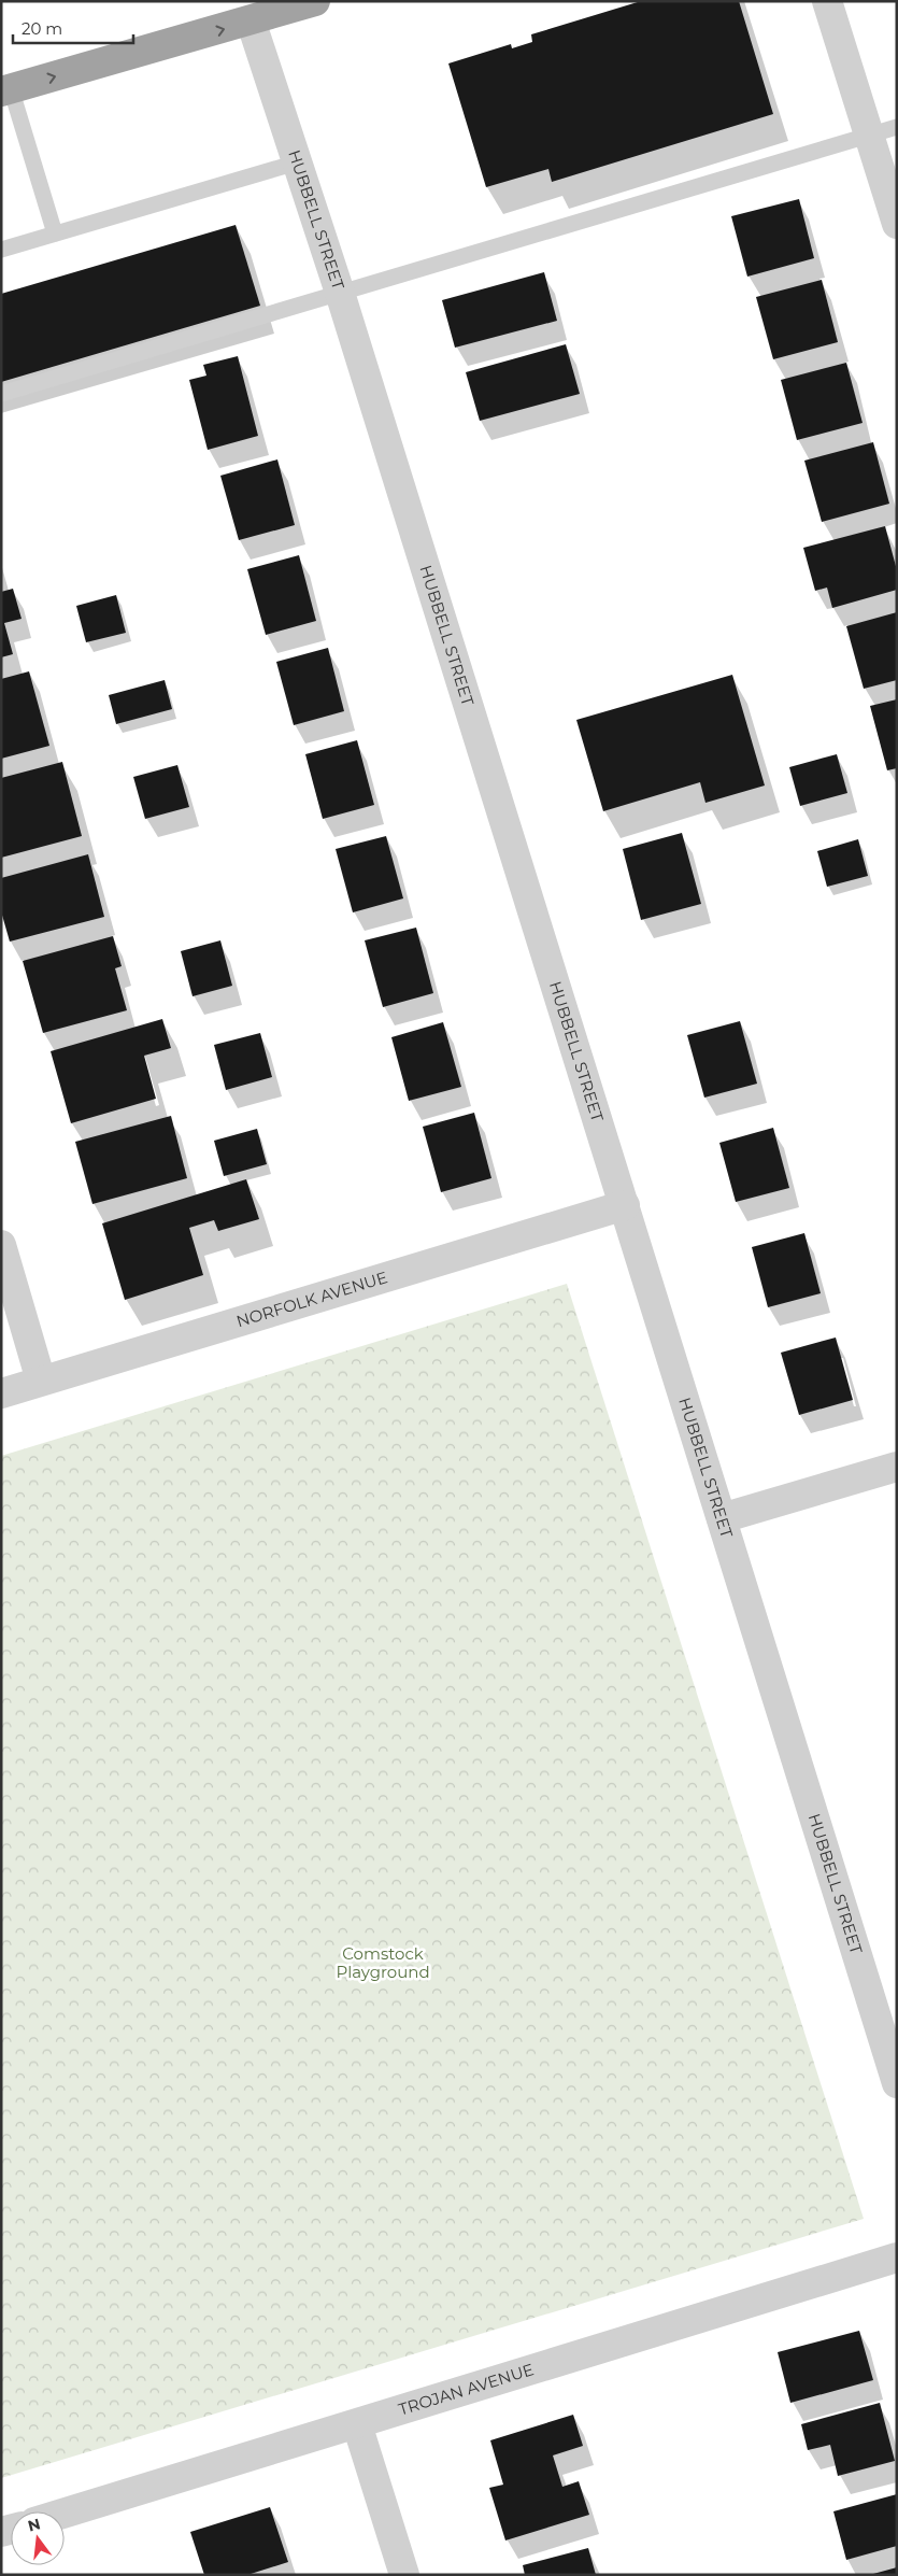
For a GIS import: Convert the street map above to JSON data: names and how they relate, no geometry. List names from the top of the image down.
{
  "streets": {
    "street": ["HUBBELL STREET", "NORFOLK AVENUE", "TROJAN AVENUE"]
  },
  "crossings": [
    ["HUBBELL STREET", "NORFOLK AVENUE"]
  ],
  "parks": ["Comstock Playground"],
  "scale_bar": "20 m",
  "north": "top"
}
